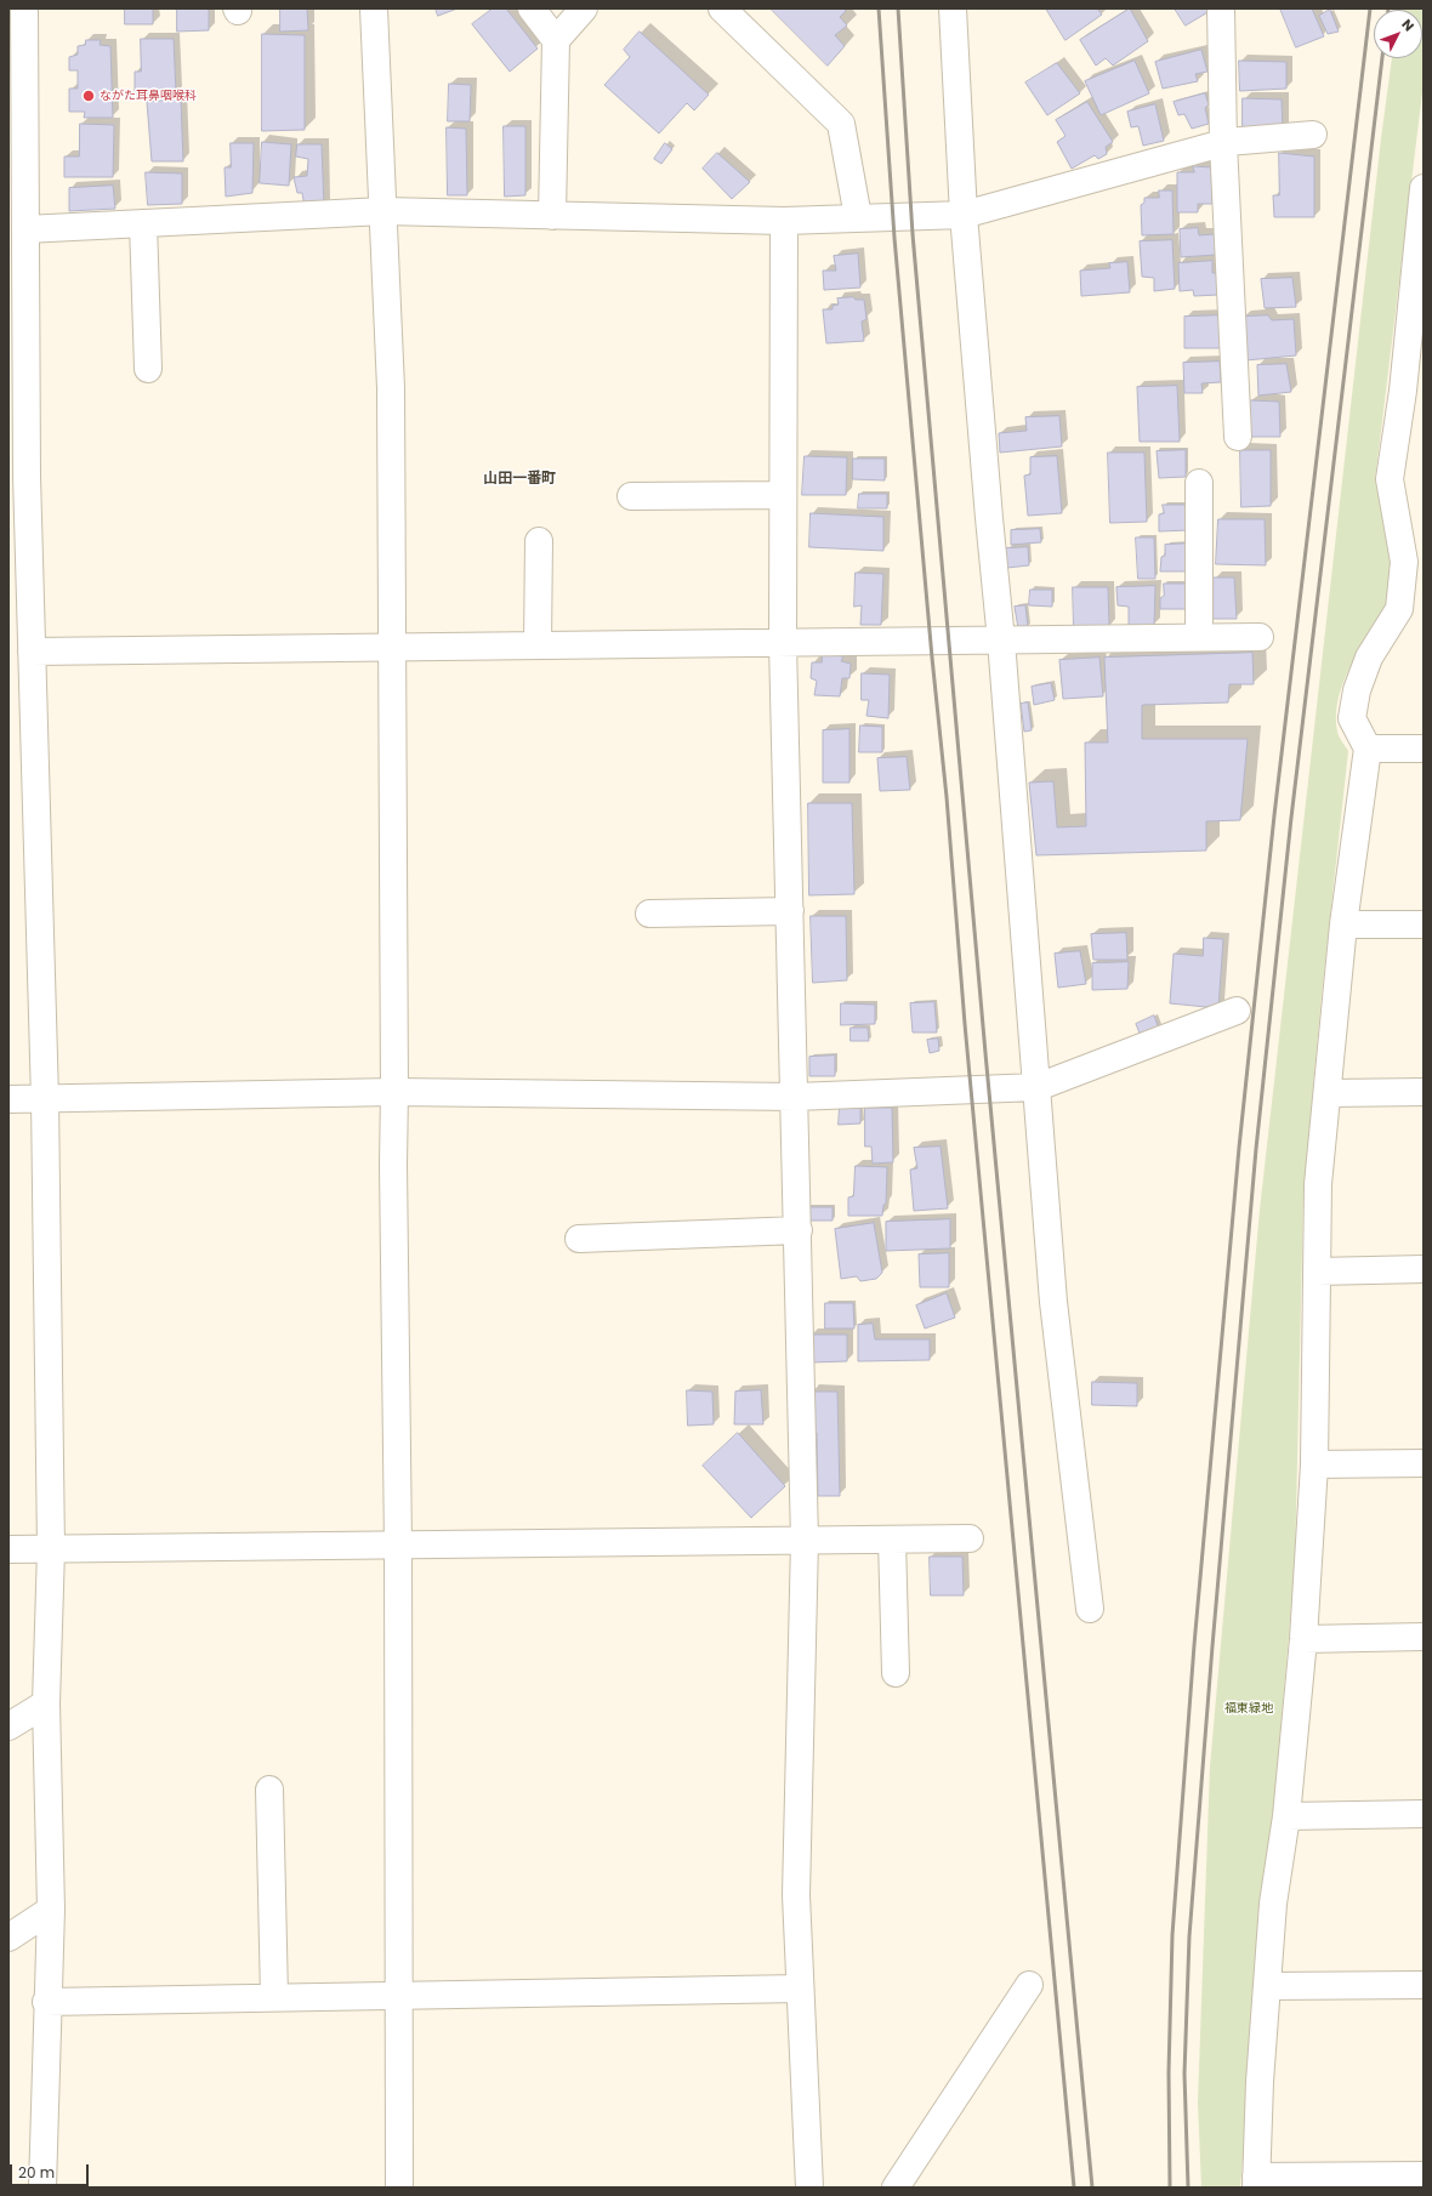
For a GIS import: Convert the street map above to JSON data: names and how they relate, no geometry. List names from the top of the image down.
{
  "districts": ["山田一番町"],
  "parks": ["福東緑地"],
  "places": ["ながた耳鼻咽喉科"],
  "scale_bar": "20 m",
  "north": "top right"
}
